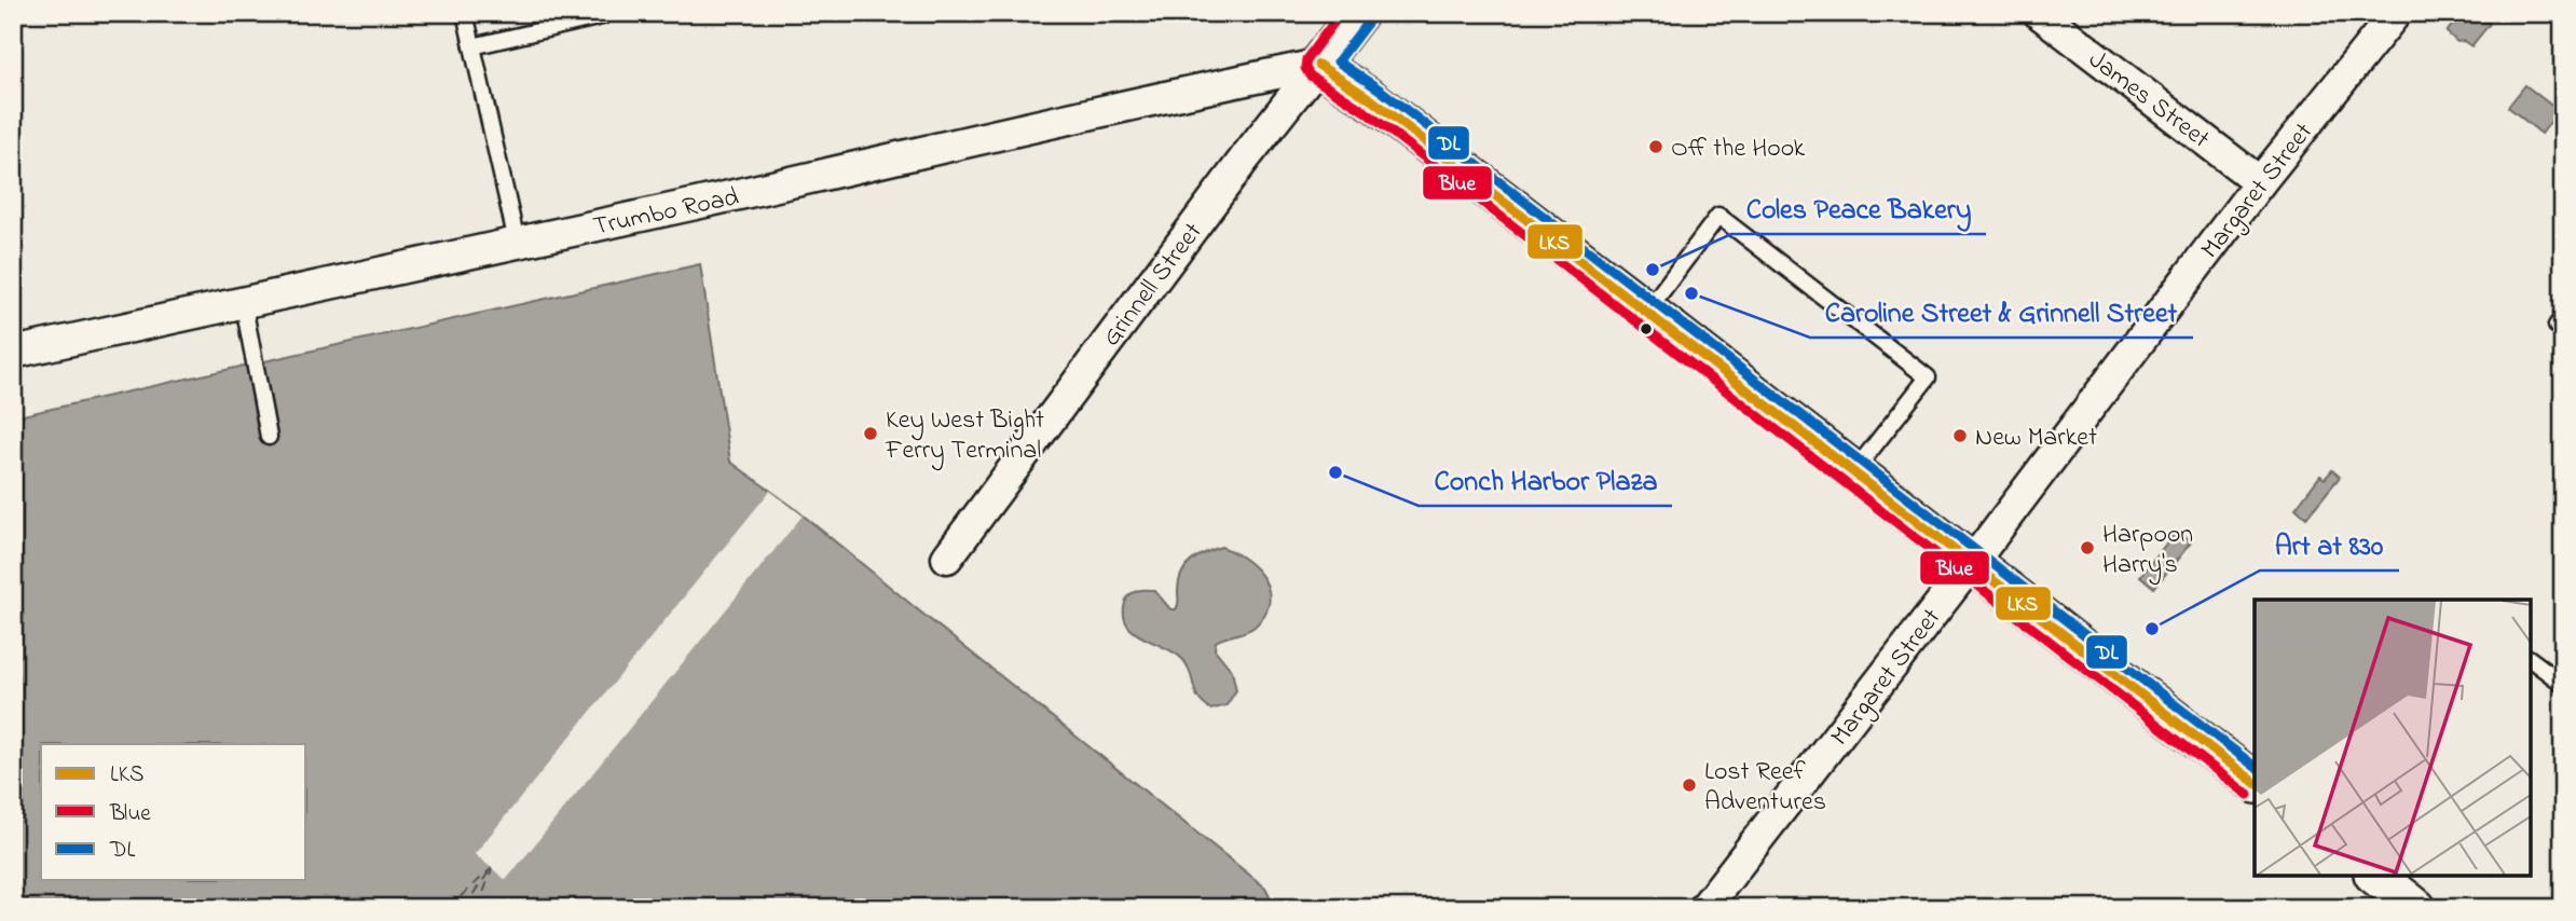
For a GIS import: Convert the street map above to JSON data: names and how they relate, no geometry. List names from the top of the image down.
{
  "streets": {
    "street": [
      "James Street",
      "Margaret Street",
      "Trumbo Road",
      "Grinnell Street"
    ]
  },
  "crossings": [
    ["James Street", "Margaret Street"],
    ["Trumbo Road", "Grinnell Street"]
  ],
  "places": [
    "Off the Hook",
    "Coles Peace Bakery",
    "Caroline Street & Grinnell Street",
    "Key West Bight Ferry Terminal",
    "New Market",
    "Conch Harbor Plaza",
    "Harpoon Harry's",
    "Art at 830",
    "Lost Reef Adventures"
  ],
  "lines": ["transit line Blue", "transit line DL", "transit line LKS"],
  "legend": ["LKS", "Blue", "DL"]
}
